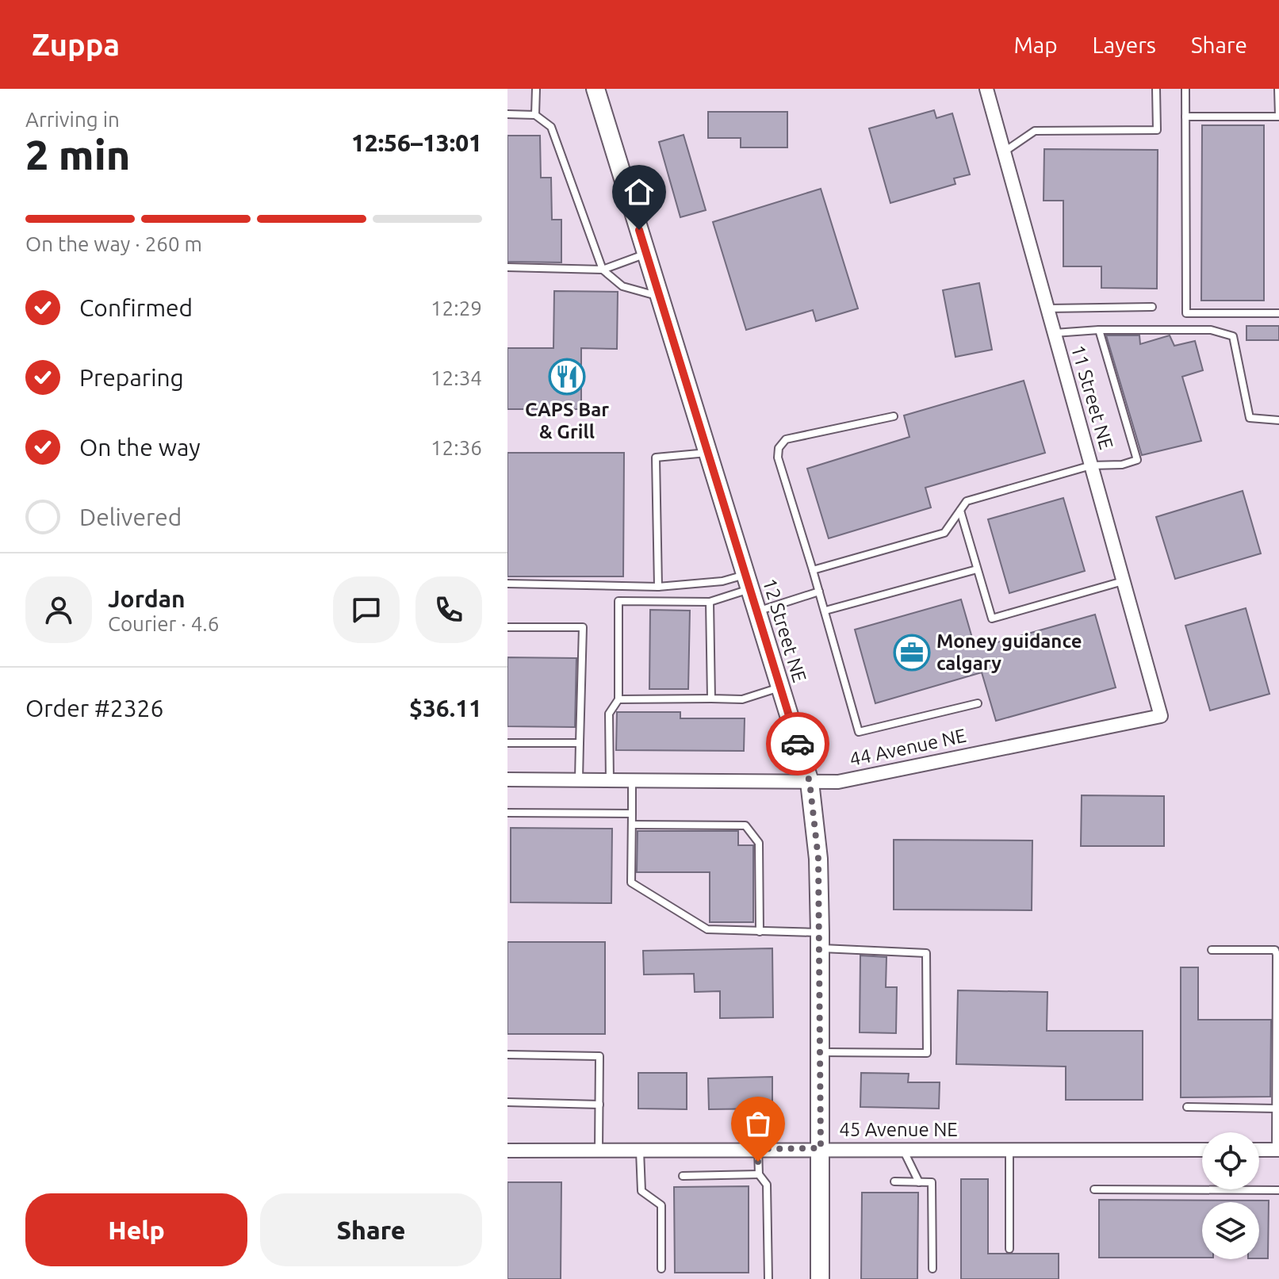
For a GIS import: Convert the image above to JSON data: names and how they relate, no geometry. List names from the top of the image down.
{
  "streets": {
    "street": [
      "11 Street NE",
      "12 Street NE",
      "44 Avenue NE",
      "45 Avenue NE"
    ]
  },
  "crossings": [
    ["11 Street NE", "44 Avenue NE"],
    ["12 Street NE", "44 Avenue NE"],
    ["12 Street NE", "45 Avenue NE"]
  ],
  "places": {
    "restaurant": ["CAPS Bar & Grill"],
    "office": ["Money guidance calgary"]
  },
  "page": {
    "header": "Zuppa",
    "nav": ["Map", "Layers", "Share"],
    "heading": ["2 min", "Arriving in", "12:56–13:01"],
    "panel": [
      "Jordan",
      "Courier · 4.6",
      "Order #2326",
      "$36.11"
    ],
    "bar": "On the way · 260 m",
    "list": [
      ["Confirmed", "12:29"],
      ["Preparing", "12:34"],
      ["On the way", "12:36"],
      "Delivered"
    ],
    "buttons": ["Help", "Share"]
  }
}
